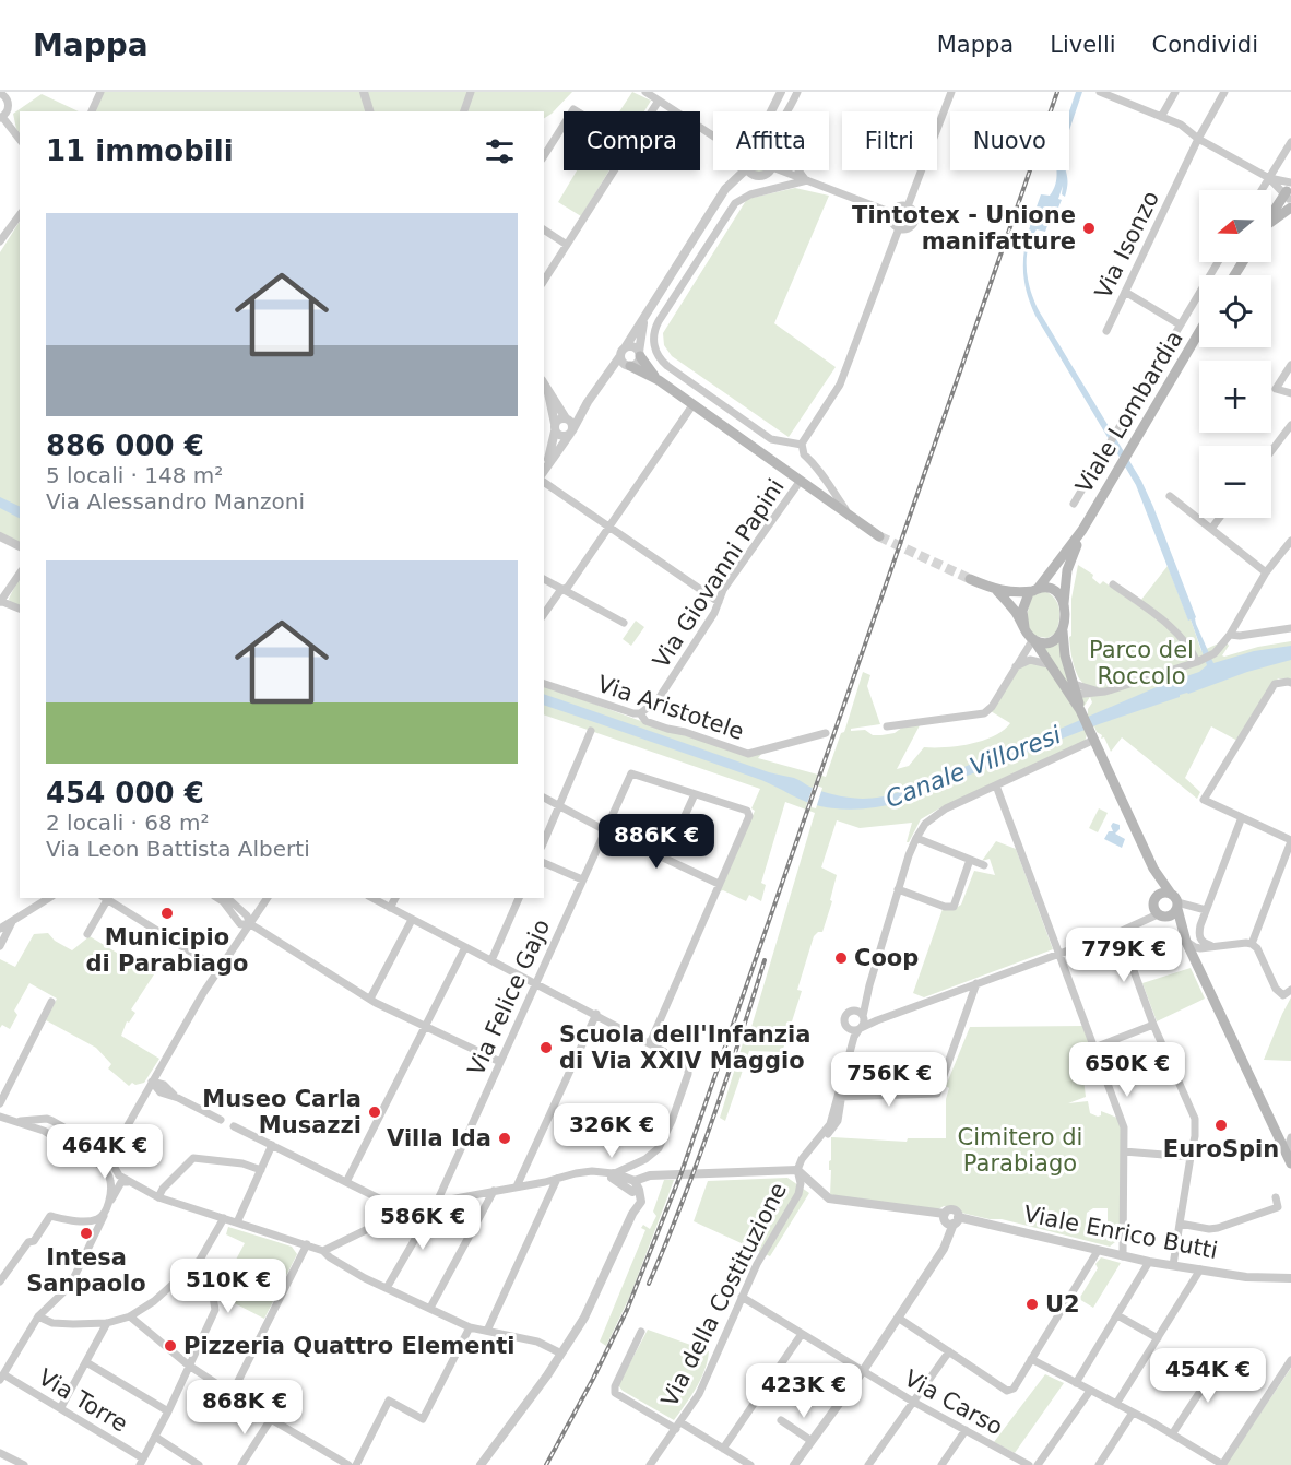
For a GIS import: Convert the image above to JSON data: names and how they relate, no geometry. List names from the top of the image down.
{
  "streets": {
    "main road": ["Viale Lombardia"],
    "street": [
      "Via Isonzo",
      "Via Giovanni Papini",
      "Via Aristotele",
      "Via Felice Gajo",
      "Viale Enrico Butti",
      "Via della Costituzione",
      "Via Torre",
      "Via Carso"
    ]
  },
  "crossings": [
    ["Via Giovanni Papini", "Via Aristotele"],
    ["Viale Enrico Butti", "Via della Costituzione"],
    ["Via della Costituzione", "Via Carso"]
  ],
  "water": ["Canale Villoresi"],
  "parks": ["Parco del Roccolo", "Cimitero di Parabiago"],
  "places": [
    "Tintotex - Unione manifatture",
    "Municipio di Parabiago",
    "Coop",
    "Scuola dell'Infanzia di Via XXIV Maggio",
    "Museo Carla Musazzi",
    "EuroSpin",
    "Villa Ida",
    "Intesa Sanpaolo",
    "U2",
    "Pizzeria Quattro Elementi"
  ],
  "north": "left",
  "page": {
    "header": "Mappa",
    "nav": ["Mappa", "Livelli", "Condividi"],
    "chip": [
      "Compra",
      "Affitta",
      "Filtri",
      "Nuovo"
    ],
    "heading": "11 immobili",
    "map_buttons": ["+", "−"],
    "list": [
      {
        "name": "886 000 €",
        "note": "5 locali · 148 m² · Via Alessandro Manzoni"
      },
      {
        "name": "454 000 €",
        "note": "2 locali · 68 m² · Via Leon Battista Alberti"
      }
    ],
    "price": [
      "886K €",
      "779K €",
      "650K €",
      "756K €",
      "326K €",
      "464K €",
      "586K €",
      "510K €",
      "454K €",
      "423K €",
      "868K €"
    ]
  }
}
